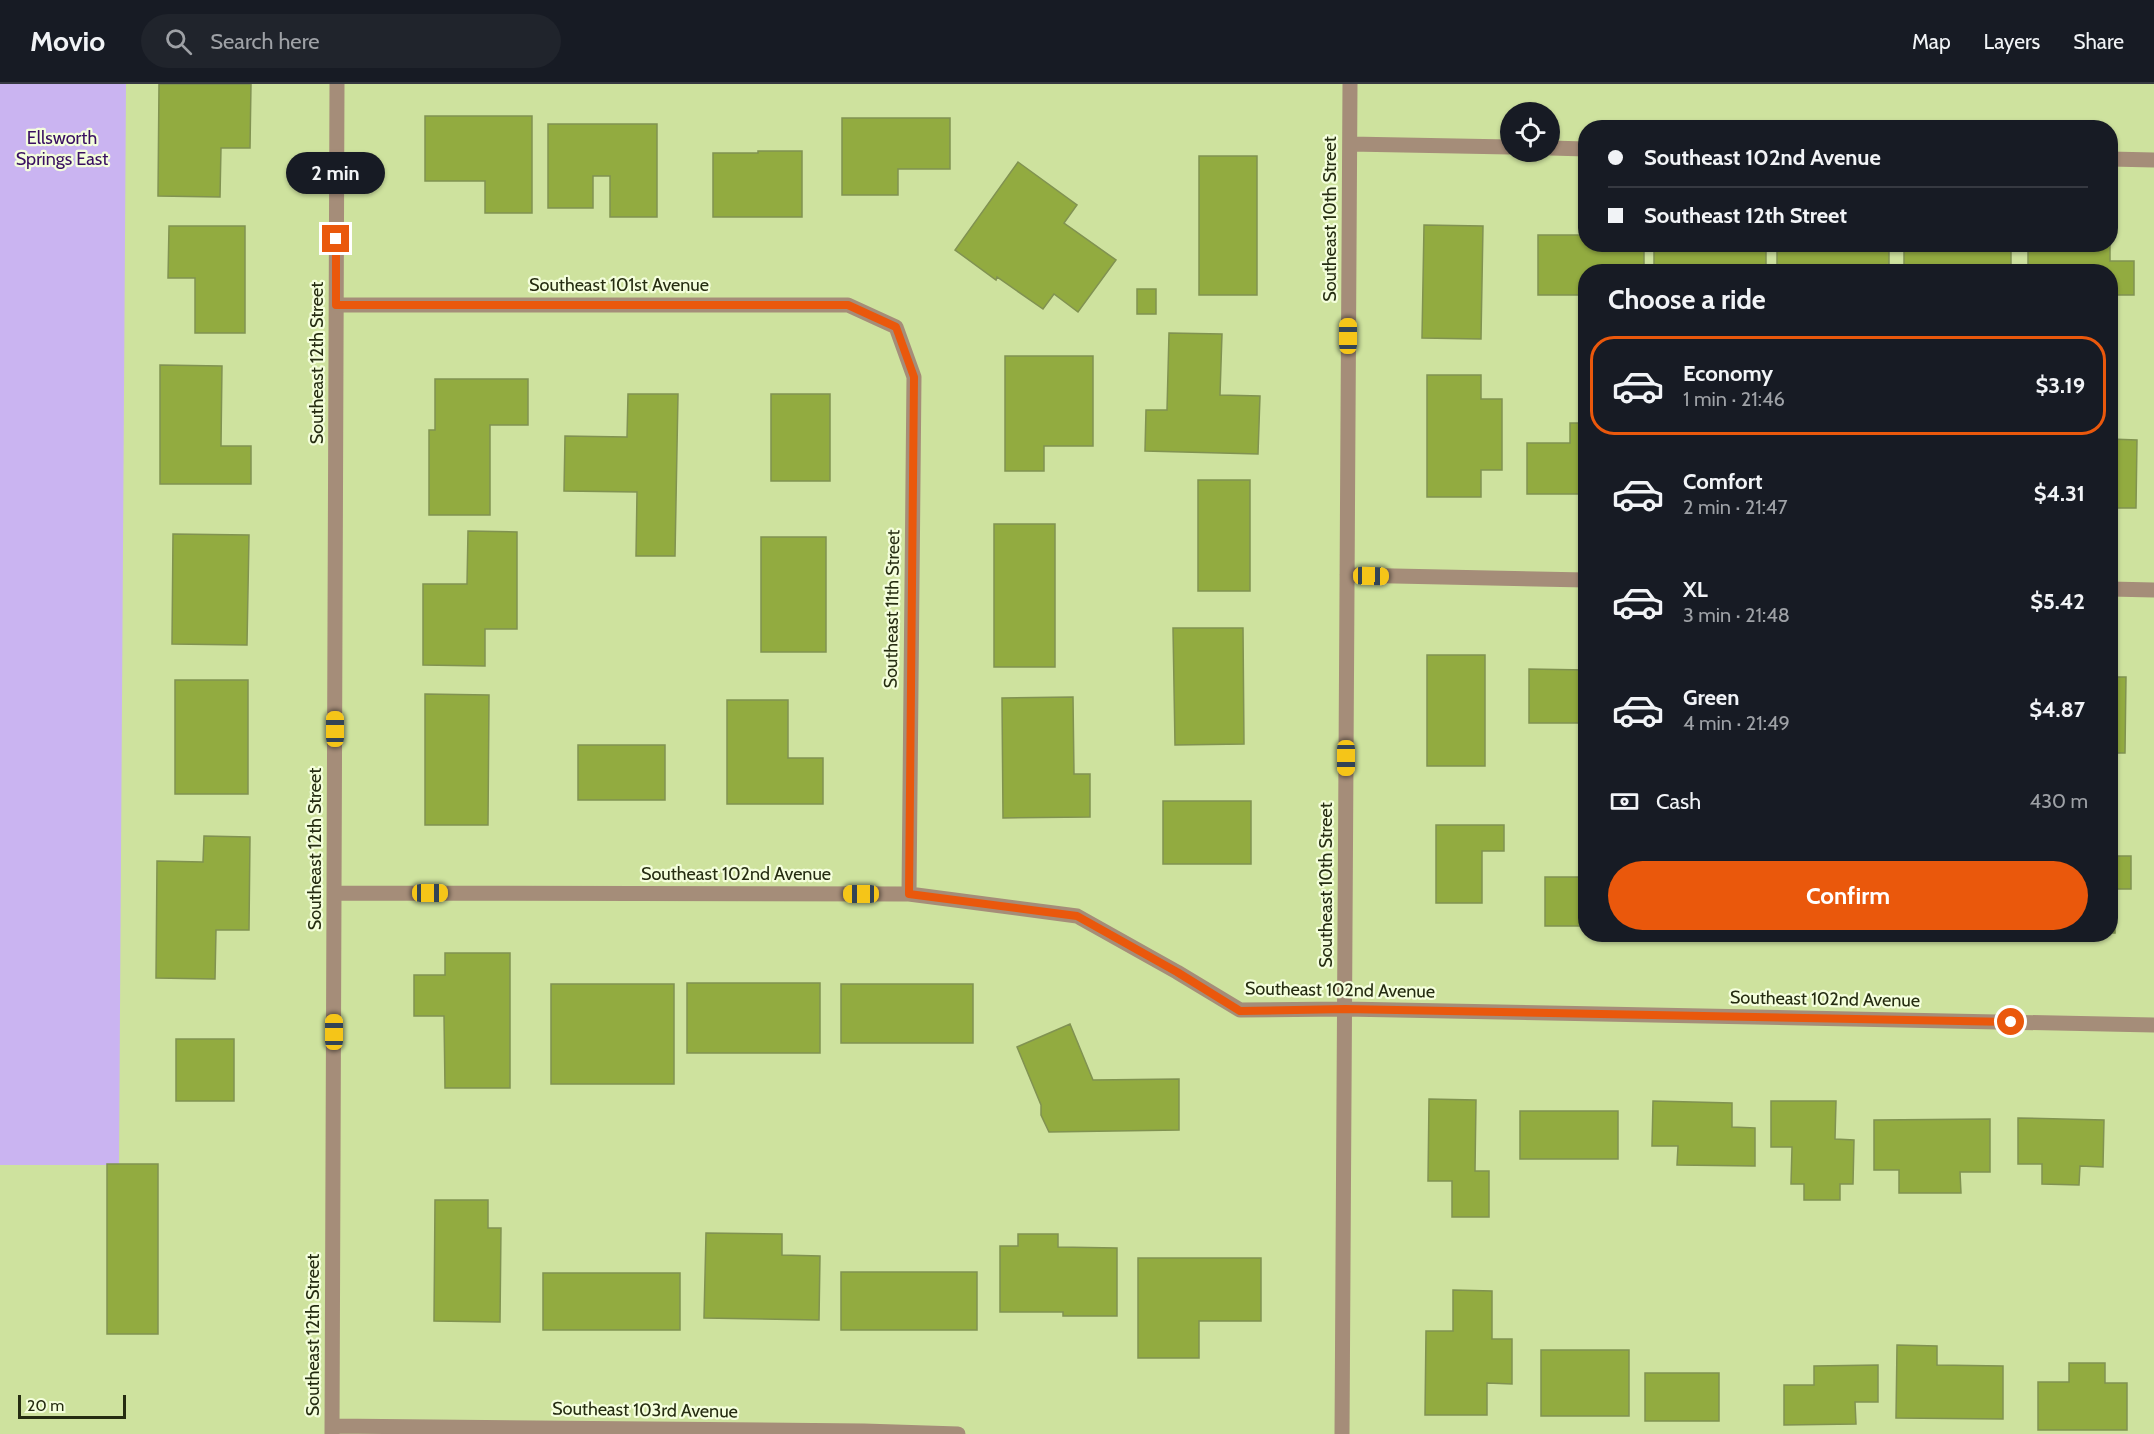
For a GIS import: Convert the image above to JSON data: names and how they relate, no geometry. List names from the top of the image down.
{
  "streets": {
    "street": [
      "Southeast 10th Street",
      "Southeast 101st Avenue",
      "Southeast 12th Street",
      "Southeast 11th Street",
      "Southeast 102nd Avenue",
      "Southeast 103rd Avenue"
    ]
  },
  "crossings": [
    ["Southeast 10th Street", "Southeast 102nd Avenue"],
    ["Southeast 101st Avenue", "Southeast 12th Street"],
    ["Southeast 101st Avenue", "Southeast 11th Street"],
    ["Southeast 12th Street", "Southeast 102nd Avenue"],
    ["Southeast 12th Street", "Southeast 103rd Avenue"],
    ["Southeast 11th Street", "Southeast 102nd Avenue"]
  ],
  "parks": ["Ellsworth Springs East"],
  "scale_bar": "20 m",
  "page": {
    "header": "Movio",
    "search": "Search here",
    "nav": ["Map", "Layers", "Share"],
    "banner": ["Southeast 102nd Avenue", "Southeast 12th Street"],
    "bubble": "2 min",
    "heading": "Choose a ride",
    "list": [
      {
        "name": "Economy",
        "note": "1 min · 21:46",
        "value": "$3.19"
      },
      {
        "name": "Comfort",
        "note": "2 min · 21:47",
        "value": "$4.31"
      },
      {
        "name": "XL",
        "note": "3 min · 21:48",
        "value": "$5.42"
      },
      {
        "name": "Green",
        "note": "4 min · 21:49",
        "value": "$4.87"
      }
    ],
    "pay": ["Cash", "430 m"],
    "buttons": "Confirm",
    "scale": "20 m"
  }
}
